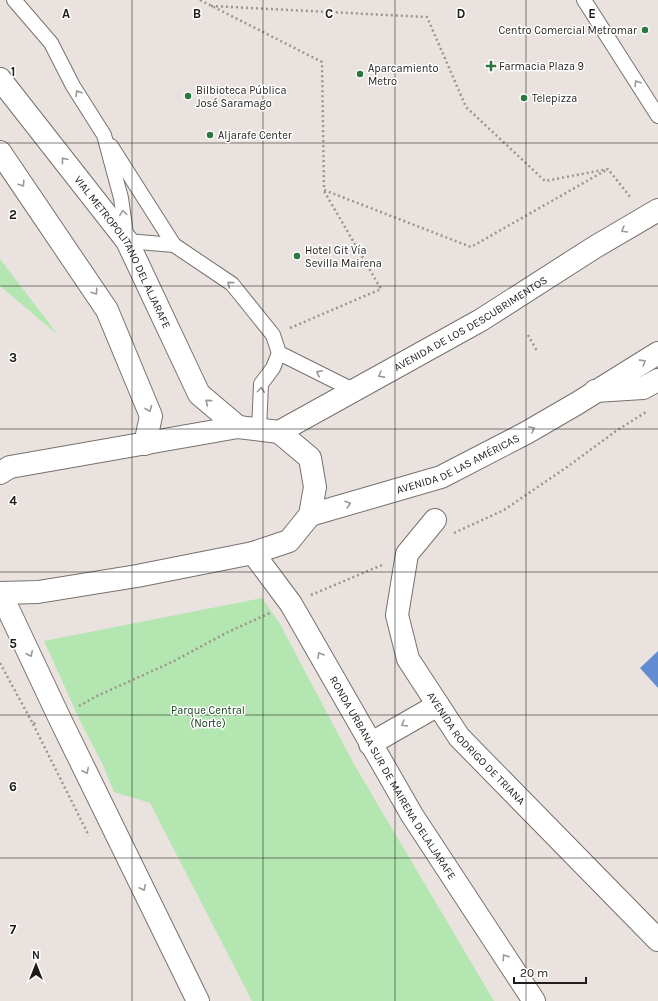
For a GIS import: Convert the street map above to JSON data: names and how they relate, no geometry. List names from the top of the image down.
{
  "streets": {
    "street": [
      "VIAL METROPOLITANO DEL ALJARAFE",
      "AVENIDA DE LOS DESCUBRIMENTOS",
      "AVENIDA DE LAS AMÉRICAS",
      "AVENIDA RODRIGO DE TRIANA",
      "RONDA URBANA SUR DE MAIRENA DELALJARAFE"
    ]
  },
  "crossings": [
    ["VIAL METROPOLITANO DEL ALJARAFE", "AVENIDA DE LOS DESCUBRIMENTOS"],
    ["VIAL METROPOLITANO DEL ALJARAFE", "AVENIDA DE LAS AMÉRICAS"]
  ],
  "one_way": ["AVENIDA DE LOS DESCUBRIMENTOS", "AVENIDA DE LAS AMÉRICAS", "RONDA URBANA SUR DE MAIRENA DELALJARAFE"],
  "parks": ["Parque Central (Norte)"],
  "places": {
    "other": [
      "Centro Comercial Metromar",
      "Aparcamiento Metro",
      "Bilbioteca Pública José Saramago",
      "Telepizza",
      "Aljarafe Center",
      "Hotel Git Vía Sevilla Mairena"
    ],
    "health": ["Farmacia Plaza 9"]
  },
  "scale_bar": "20 m",
  "north": "top",
  "grid": {
    "columns": [
      "A",
      "B",
      "C",
      "D",
      "E"
    ],
    "rows": [
      "1",
      "2",
      "3",
      "4",
      "5",
      "6",
      "7"
    ]
  }
}
